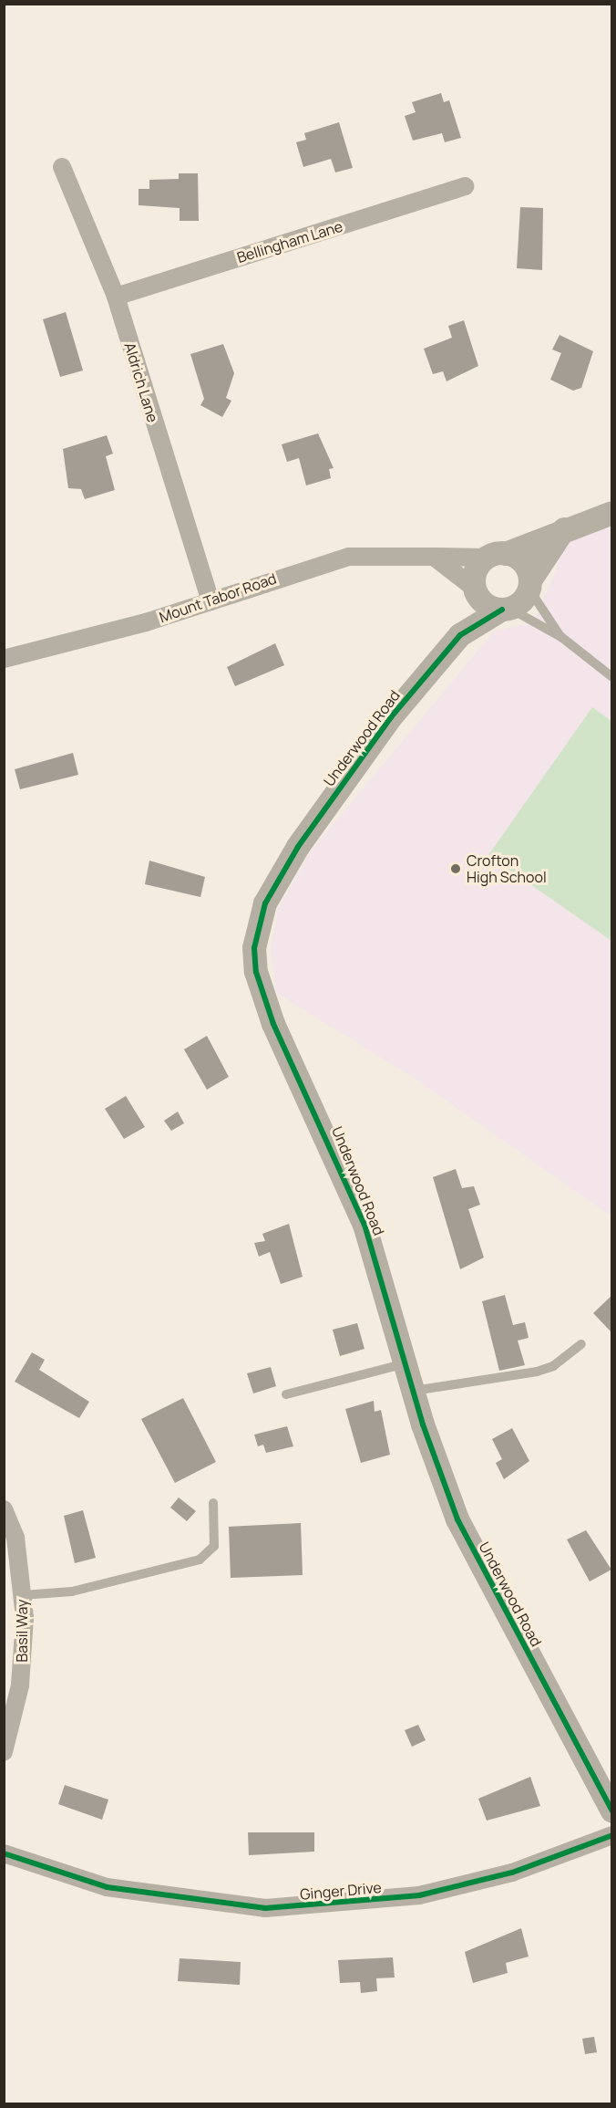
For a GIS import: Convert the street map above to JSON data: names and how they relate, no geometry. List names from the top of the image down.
{
  "streets": {
    "street": [
      "Bellingham Lane",
      "Aldrich Lane",
      "Mount Tabor Road",
      "Underwood Road",
      "Basil Way",
      "Ginger Drive"
    ]
  },
  "crossings": [
    ["Bellingham Lane", "Aldrich Lane"],
    ["Aldrich Lane", "Mount Tabor Road"],
    ["Mount Tabor Road", "Underwood Road"]
  ],
  "places": ["Crofton High School"]
}
